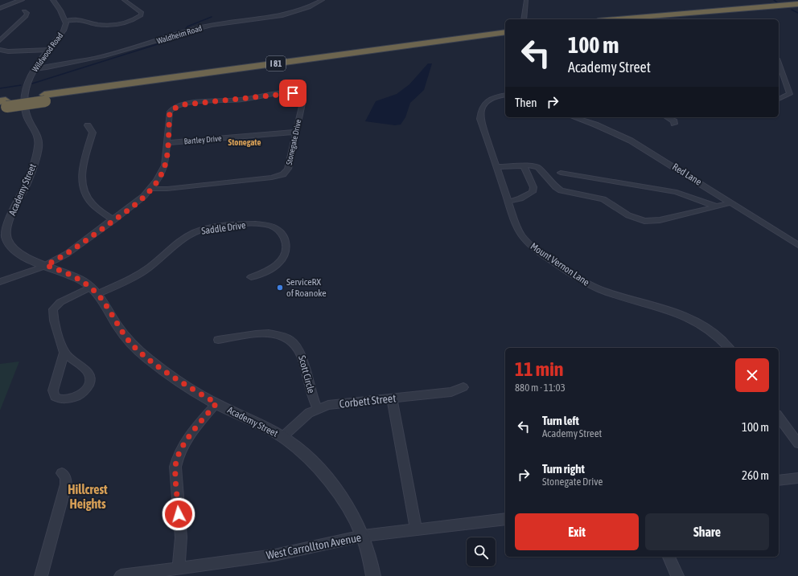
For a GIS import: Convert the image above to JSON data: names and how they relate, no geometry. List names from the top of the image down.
{
  "streets": {
    "highway": ["I 81"],
    "street": [
      "Waldheim Road",
      "Wildwood Road",
      "Bartley Drive",
      "Stonegate Drive",
      "Red Lane",
      "Academy Street",
      "Saddle Drive",
      "Mount Vernon Lane",
      "Scott Circle",
      "Corbett Street",
      "West Carrollton Avenue"
    ]
  },
  "crossings": [
    ["Waldheim Road", "Wildwood Road"],
    ["Wildwood Road", "Academy Street"],
    ["Bartley Drive", "Stonegate Drive"],
    ["Stonegate Drive", "Academy Street"],
    ["Academy Street", "Saddle Drive"],
    ["Academy Street", "Corbett Street"],
    ["Academy Street", "West Carrollton Avenue"],
    ["Scott Circle", "Corbett Street"]
  ],
  "districts": ["Stonegate", "Hillcrest Heights"],
  "places": ["ServiceRX of Roanoke"],
  "page": {
    "turn": ["100 m", "Academy Street"],
    "then": "Then",
    "heading": ["11 min", "880 m · 11:03"],
    "list": [
      {
        "name": "Turn left",
        "note": "Academy Street",
        "value": "100 m"
      },
      {
        "name": "Turn right",
        "note": "Stonegate Drive",
        "value": "260 m"
      }
    ],
    "buttons": ["Exit", "Share"]
  }
}
